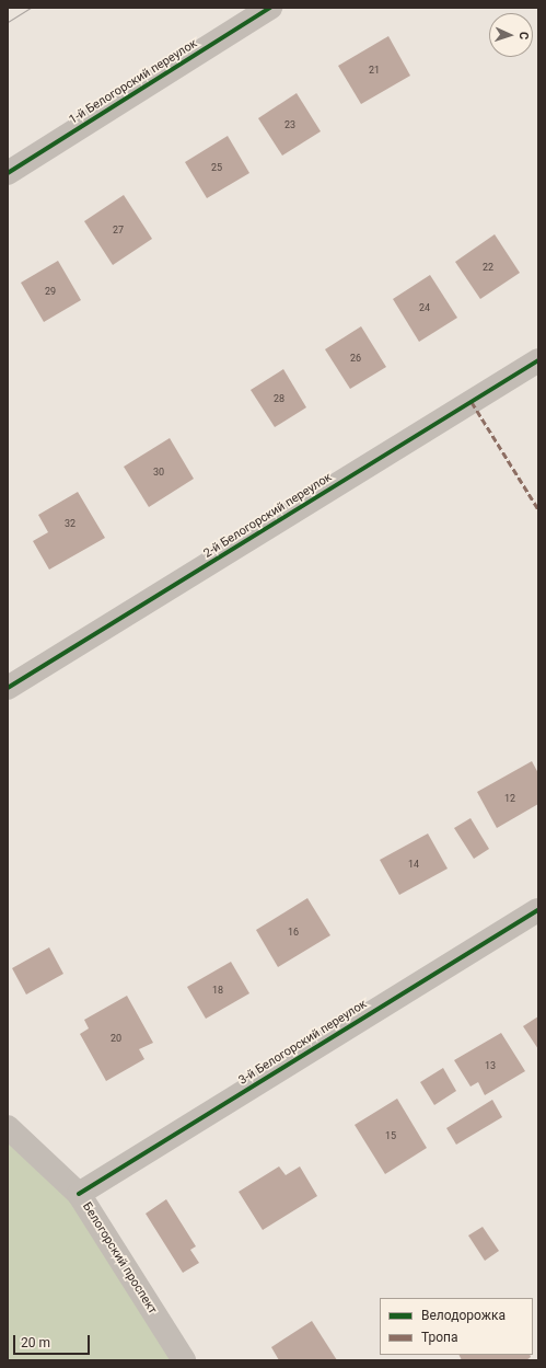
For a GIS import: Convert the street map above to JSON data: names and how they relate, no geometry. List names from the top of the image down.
{
  "streets": {
    "street": [
      "1-й Белогорский переулок",
      "2-й Белогорский переулок",
      "3-й Белогорский переулок",
      "Белогорский проспект"
    ]
  },
  "crossings": [
    ["3-й Белогорский переулок", "Белогорский проспект"]
  ],
  "house_numbers": [
    "21",
    "23",
    "25",
    "27",
    "22",
    "29",
    "24",
    "26",
    "28",
    "30",
    "32",
    "12",
    "14",
    "16",
    "18",
    "20",
    "13",
    "15"
  ],
  "legend": ["Велодорожка", "Тропа"],
  "scale_bar": "20 m",
  "north": "right"
}
